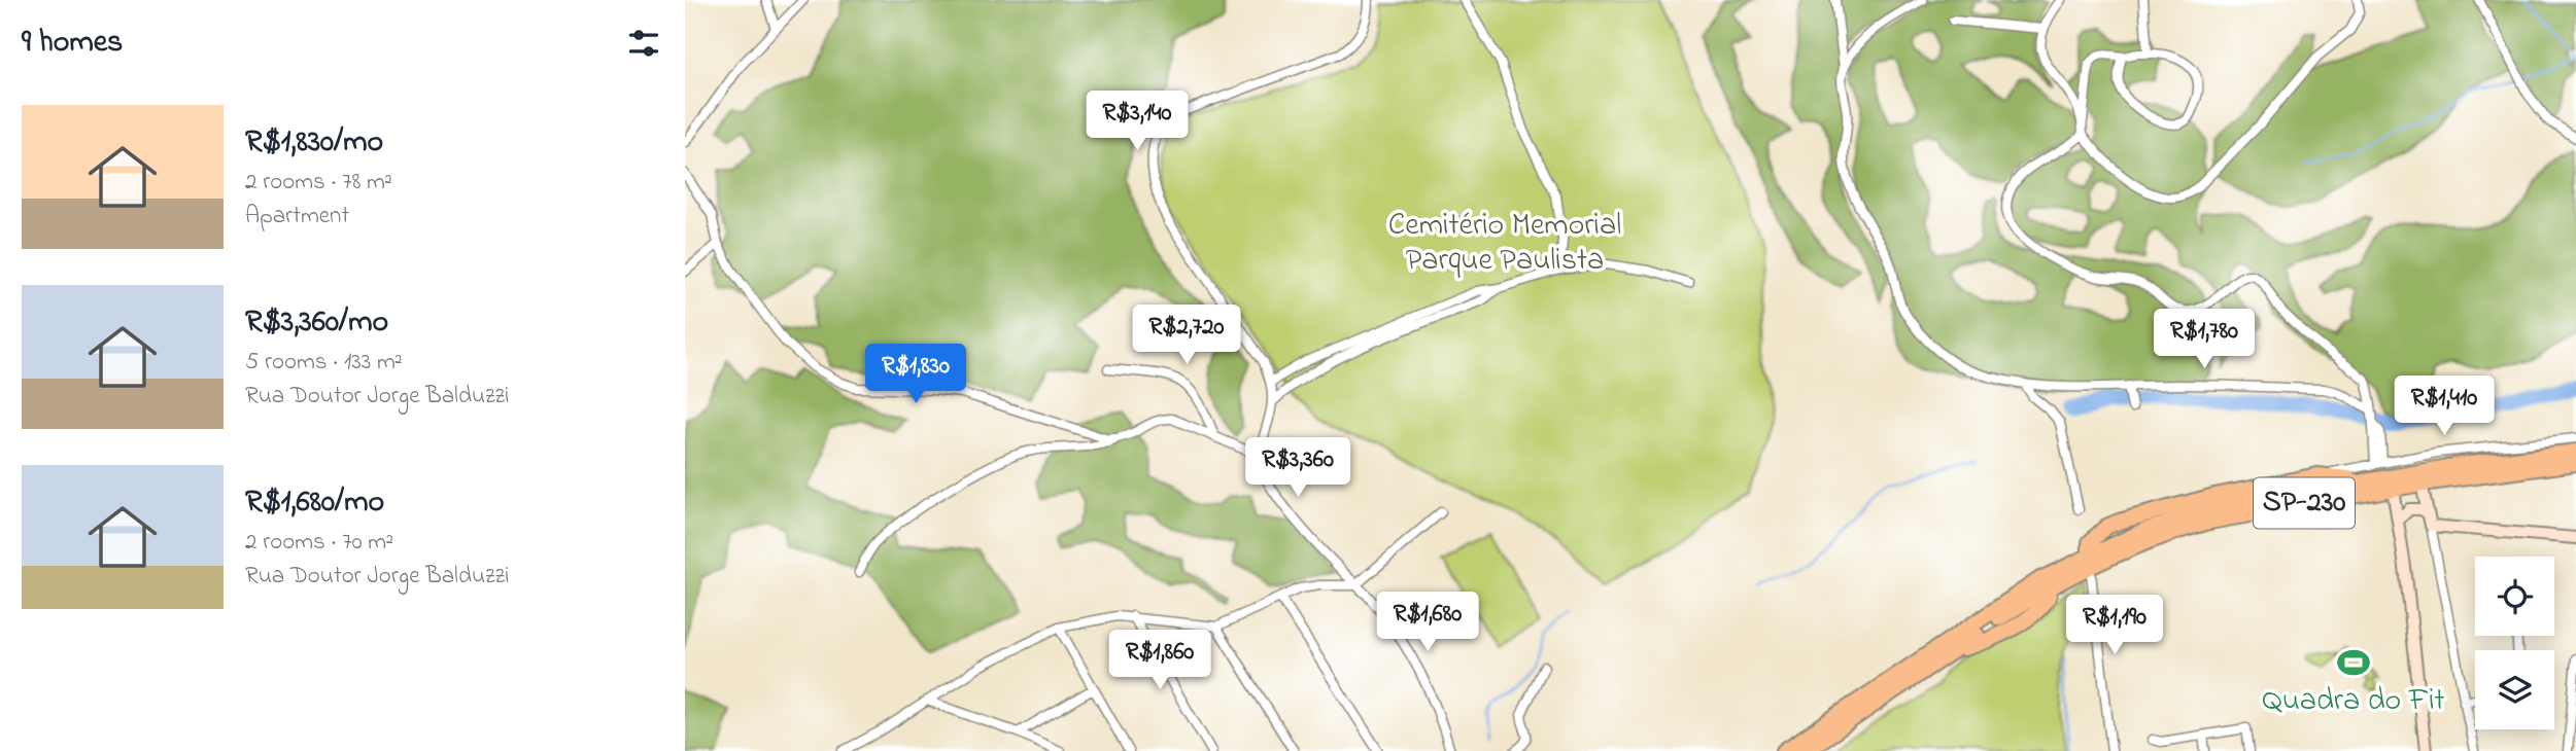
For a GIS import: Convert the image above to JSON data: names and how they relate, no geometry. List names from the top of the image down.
{
  "streets": {
    "highway": ["SP-230"]
  },
  "parks": ["Cemitério Memorial Parque Paulista"],
  "places": {
    "sports": ["Quadra do Fit"]
  },
  "page": {
    "heading": "9 homes",
    "list": [
      {
        "name": "R$1,830/mo",
        "note": "2 rooms · 78 m² · Apartment"
      },
      {
        "name": "R$3,360/mo",
        "note": "5 rooms · 133 m² · Rua Doutor Jorge Balduzzi"
      },
      {
        "name": "R$1,680/mo",
        "note": "2 rooms · 70 m² · Rua Doutor Jorge Balduzzi"
      }
    ],
    "price": [
      "R$3,140",
      "R$2,720",
      "R$1,780",
      "R$1,830",
      "R$1,410",
      "R$3,360",
      "R$1,680",
      "R$1,190",
      "R$1,860"
    ]
  }
}
